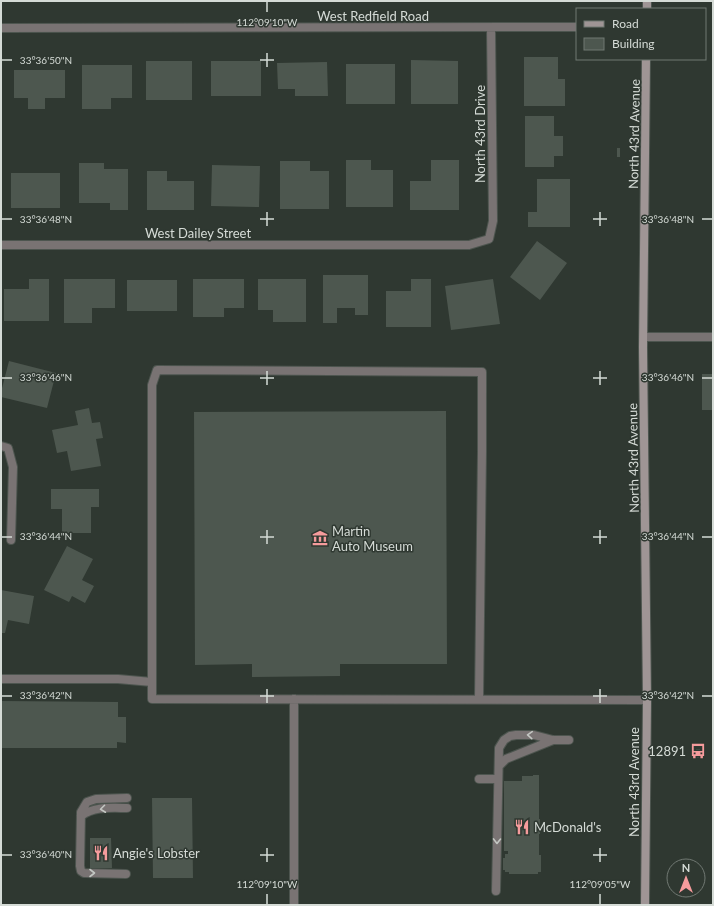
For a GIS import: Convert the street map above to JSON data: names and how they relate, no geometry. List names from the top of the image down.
{
  "streets": {
    "main road": ["North 43rd Avenue"],
    "street": ["West Redfield Road", "North 43rd Drive", "West Dailey Street"]
  },
  "crossings": [
    ["West Redfield Road", "North 43rd Drive"],
    ["North 43rd Drive", "West Dailey Street"]
  ],
  "places": {
    "museum": ["Martin Auto Museum"],
    "bus stop": ["12891"],
    "restaurant": ["McDonald's", "Angie's Lobster"]
  },
  "legend": ["Road", "Building"],
  "north": "top",
  "coordinates": [
    "112°09'10\"W",
    "33°36'50\"N",
    "33°36'48\"N",
    "33°36'46\"N",
    "33°36'44\"N",
    "33°36'42\"N",
    "33°36'40\"N",
    "112°09'05\"W"
  ]
}
